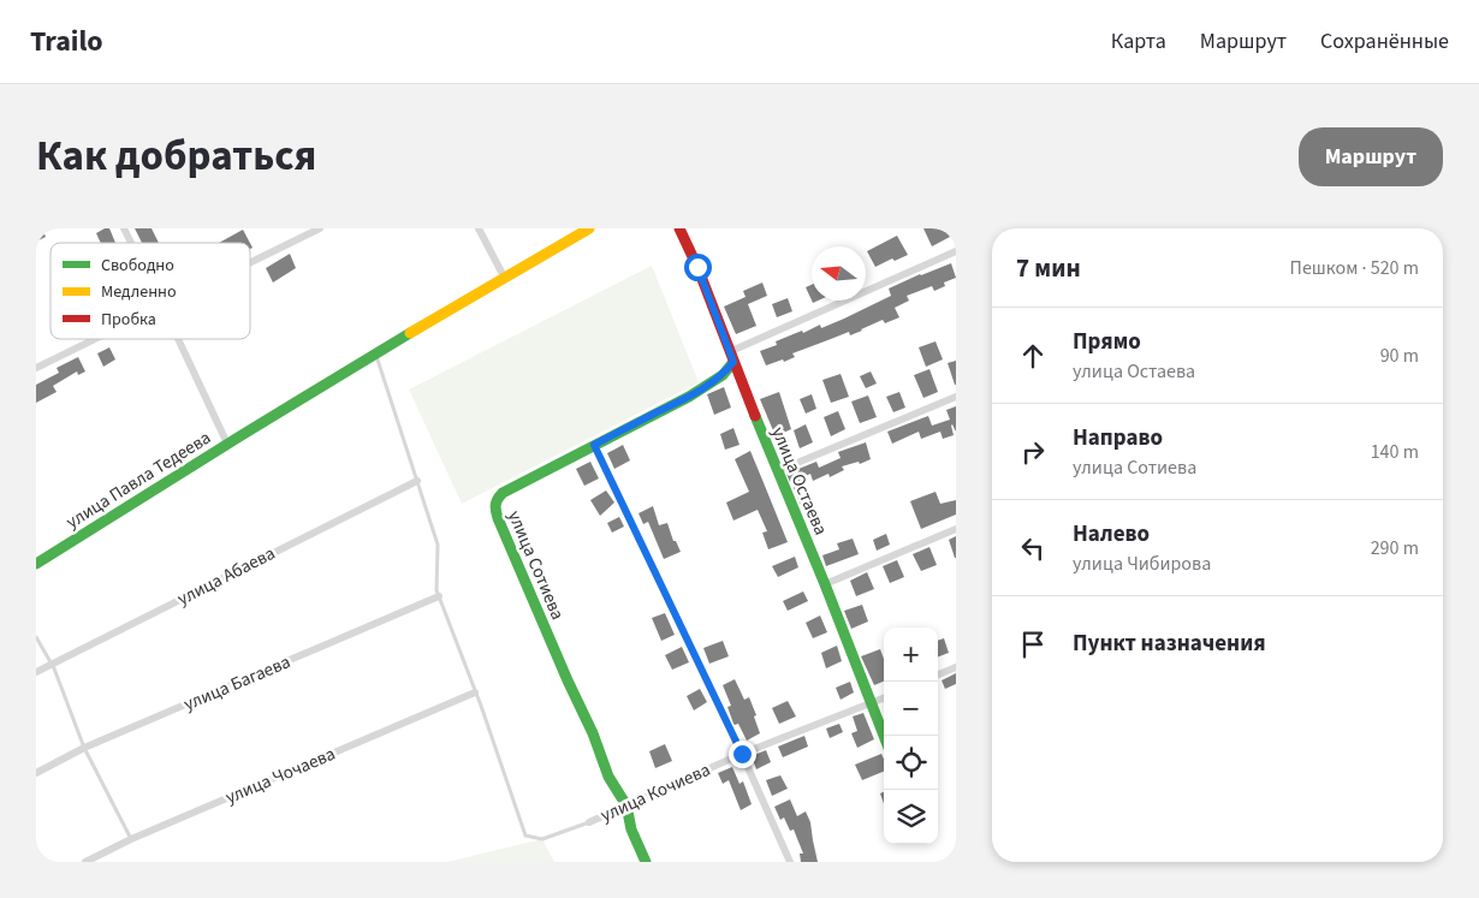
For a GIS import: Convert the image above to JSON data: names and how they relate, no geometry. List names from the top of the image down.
{
  "streets": {
    "street": [
      "улица Павла Тедеева",
      "улица Остаева",
      "улица Сотиева",
      "улица Абаева",
      "улица Багаева",
      "улица Чочаева",
      "улица Кочиева"
    ]
  },
  "crossings": [
    ["улица Остаева", "улица Сотиева"],
    ["улица Остаева", "улица Кочиева"],
    ["улица Сотиева", "улица Кочиева"]
  ],
  "legend": ["Свободно", "Медленно", "Пробка"],
  "north": "left",
  "page": {
    "header": "Trailo",
    "nav": ["Карта", "Маршрут", "Сохранённые"],
    "title": "Как добраться",
    "buttons": "Маршрут",
    "heading": ["7 мин", "Пешком · 520 m"],
    "list": [
      ["Прямо", "улица Остаева", "90 m"],
      ["Направо", "улица Сотиева", "140 m"],
      ["Налево", "улица Чибирова", "290 m"],
      "Пункт назначения"
    ],
    "map_buttons": ["+", "−"]
  }
}
